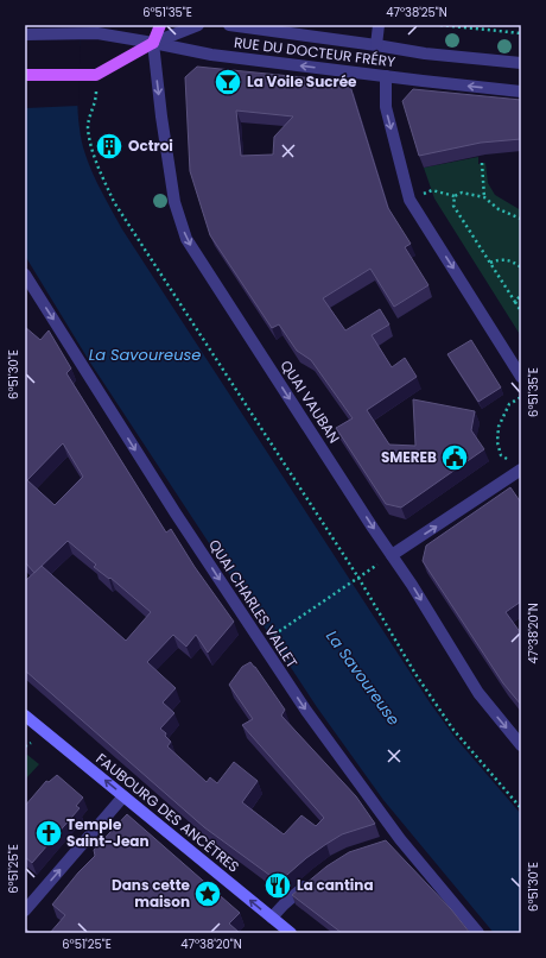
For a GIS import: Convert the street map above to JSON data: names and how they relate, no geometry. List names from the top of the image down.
{
  "streets": {
    "main road": ["QUAI VAUBAN", "FAUBOURG DES ANCÊTRES"],
    "street": ["RUE DU DOCTEUR FRÉRY", "QUAI CHARLES VALLET"]
  },
  "crossings": [
    ["RUE DU DOCTEUR FRÉRY", "QUAI VAUBAN"]
  ],
  "one_way": ["QUAI VAUBAN", "QUAI CHARLES VALLET", "FAUBOURG DES ANCÊTRES"],
  "water": ["La Savoureuse"],
  "places": {
    "bar": ["La Voile Sucrée"],
    "building": ["Octroi"],
    "public building": ["SMEREB"],
    "church": ["Temple Saint-Jean"],
    "restaurant": ["La cantina"],
    "place": ["Dans cette maison"]
  },
  "coordinates": [
    "6°51'35\"E",
    "47°38'25\"N",
    "6°51'30\"E",
    "47°38'20\"N",
    "6°51'25\"E"
  ]
}
